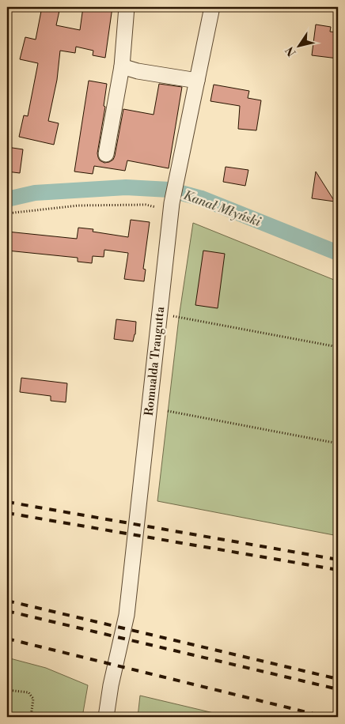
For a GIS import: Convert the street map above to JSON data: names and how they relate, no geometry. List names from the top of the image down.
{
  "streets": {
    "street": ["Romualda Traugutta"]
  },
  "water": ["Kanał Młyński"],
  "north": "bottom left"
}
